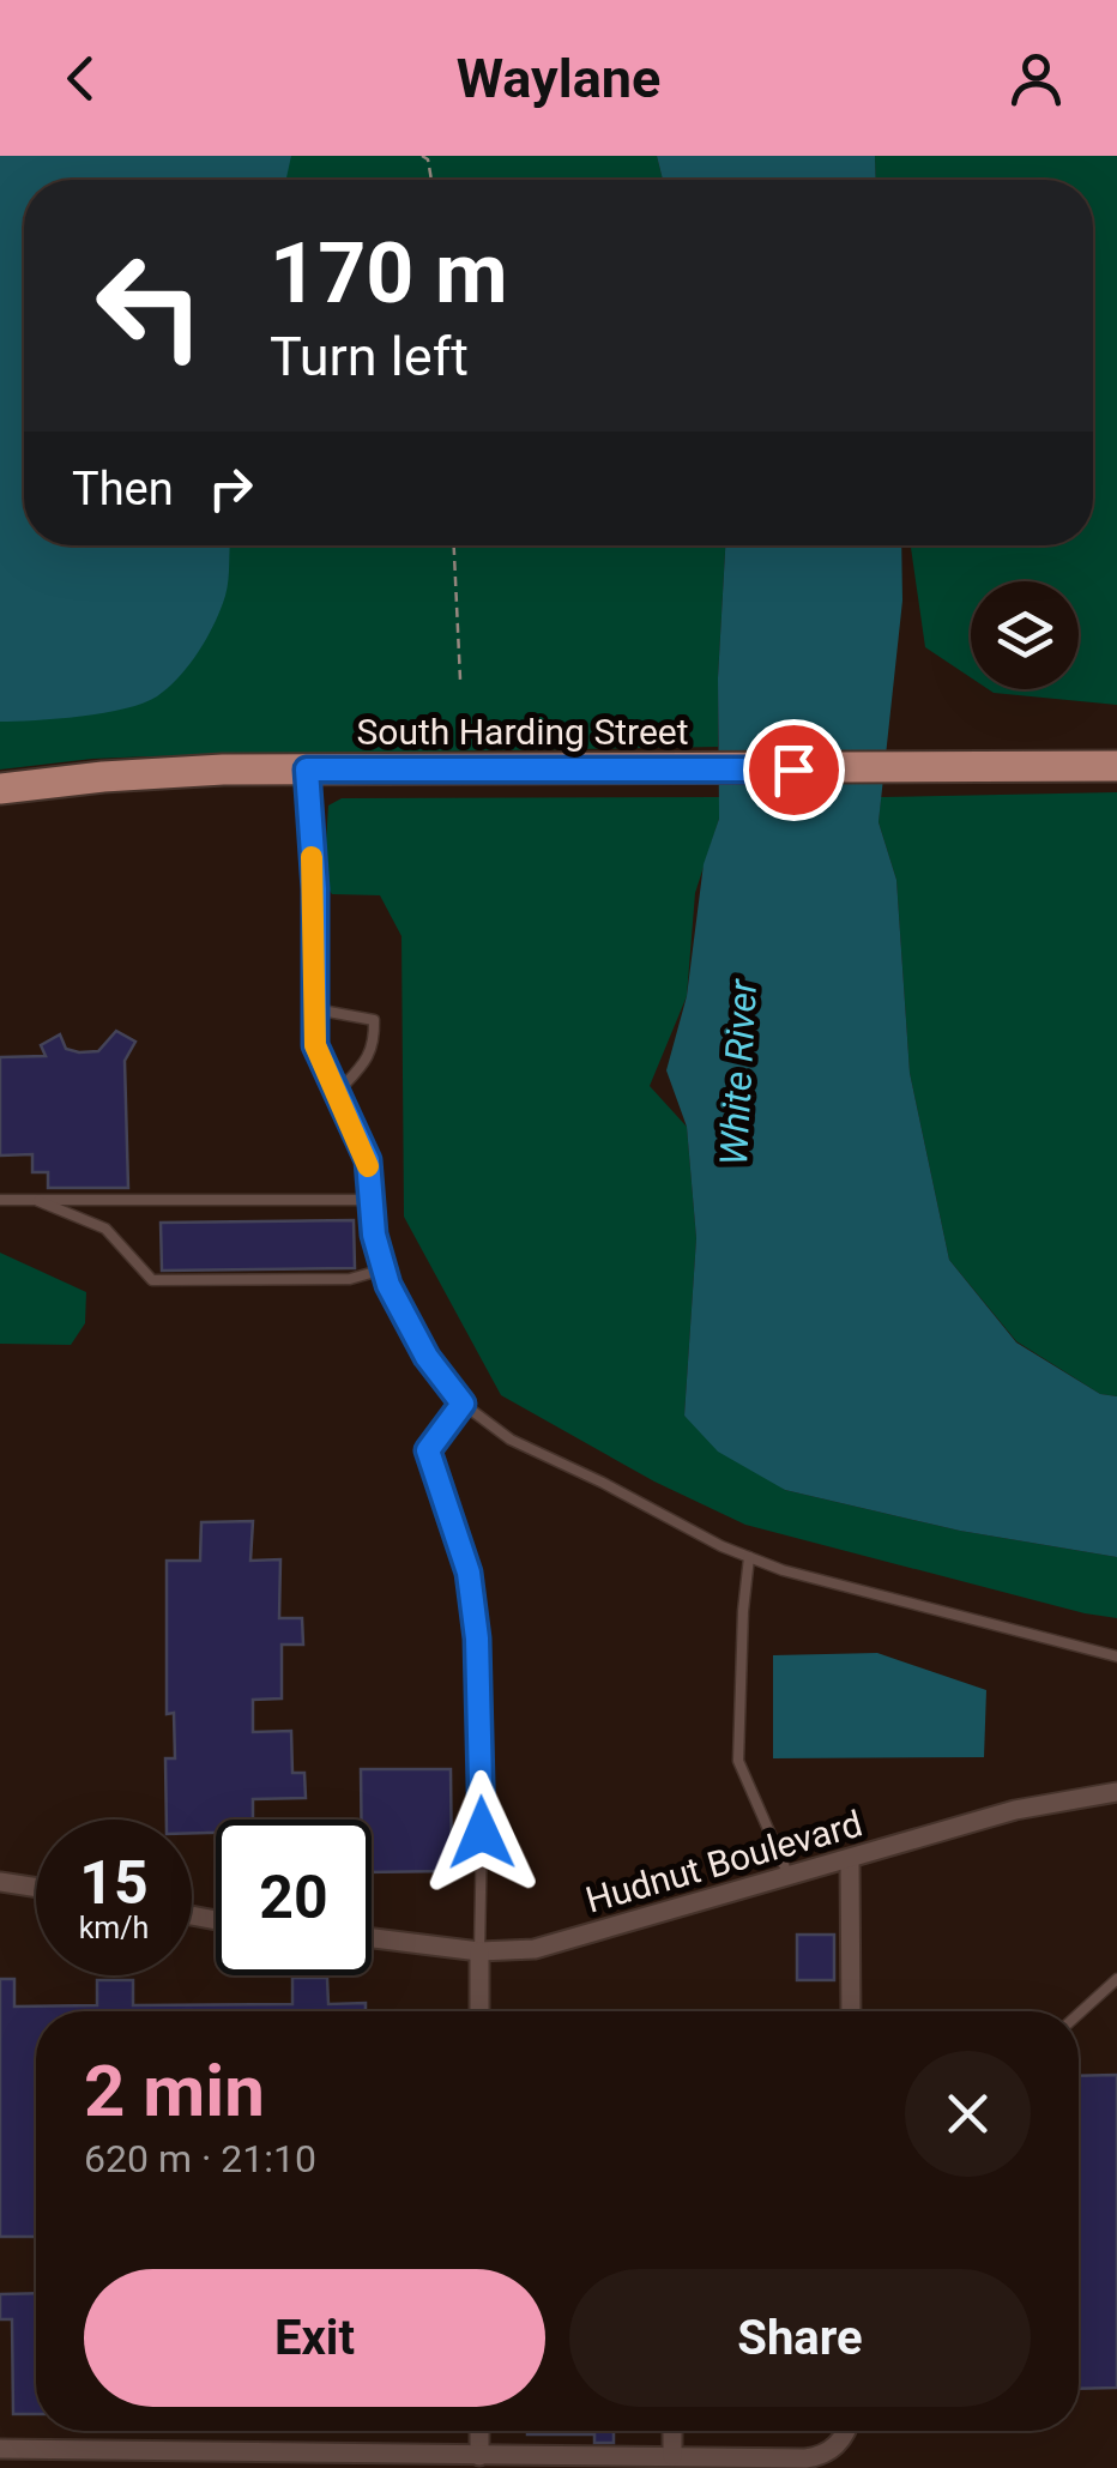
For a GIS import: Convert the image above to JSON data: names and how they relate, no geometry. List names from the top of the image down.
{
  "streets": {
    "main road": ["South Harding Street"],
    "street": ["Hudnut Boulevard"]
  },
  "water": ["White River"],
  "page": {
    "header": "Waylane",
    "turn": ["170 m", "Turn left"],
    "then": "Then",
    "speed": "15 km/h",
    "limit": "20",
    "heading": ["2 min", "620 m · 21:10"],
    "buttons": ["Exit", "Share"]
  }
}
